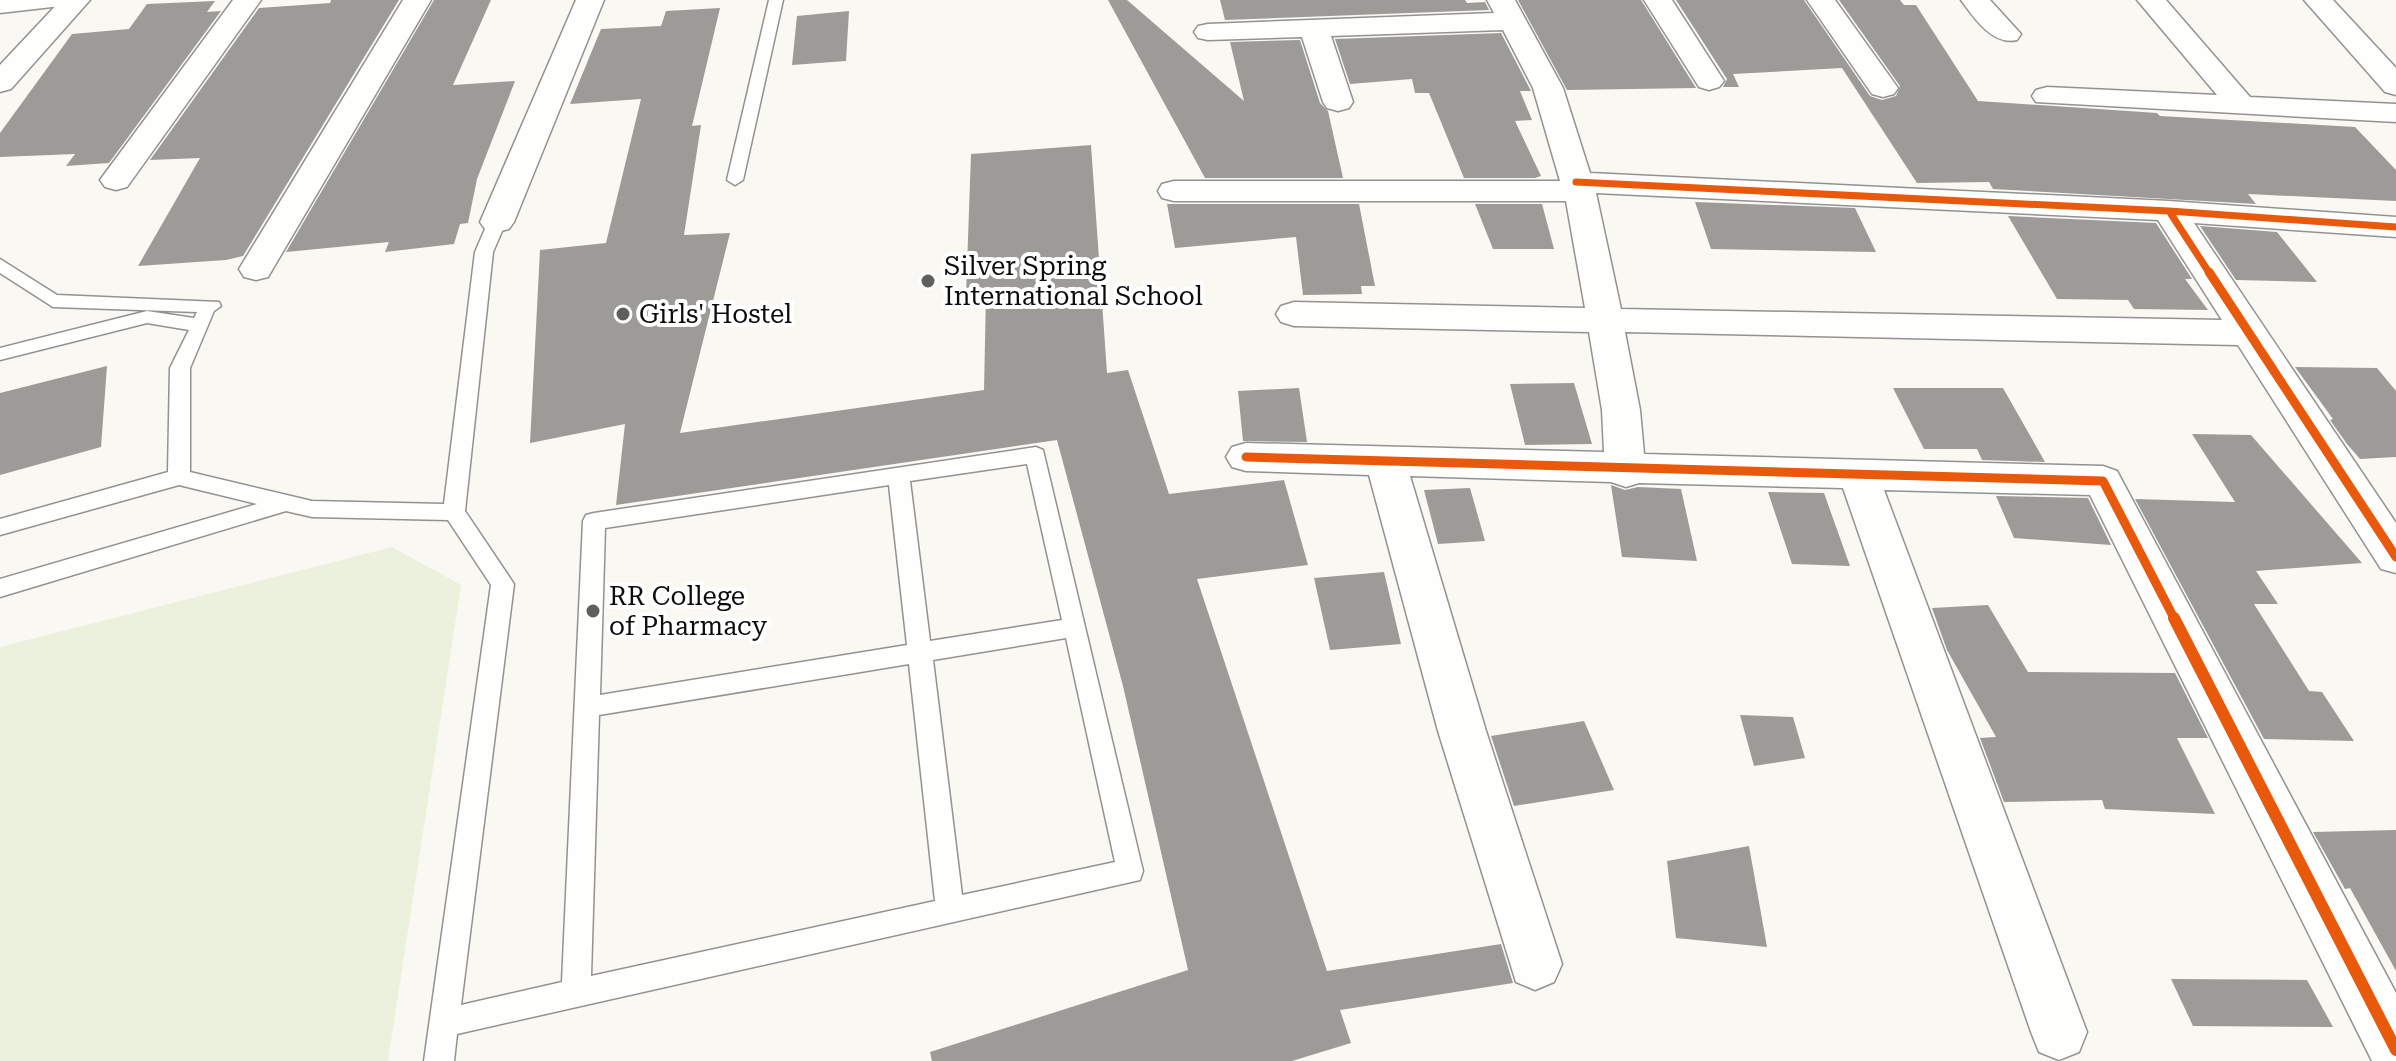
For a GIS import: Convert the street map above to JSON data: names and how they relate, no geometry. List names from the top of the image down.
{
  "places": ["Silver Spring International School", "Girls' Hostel", "RR College of Pharmacy"]
}
